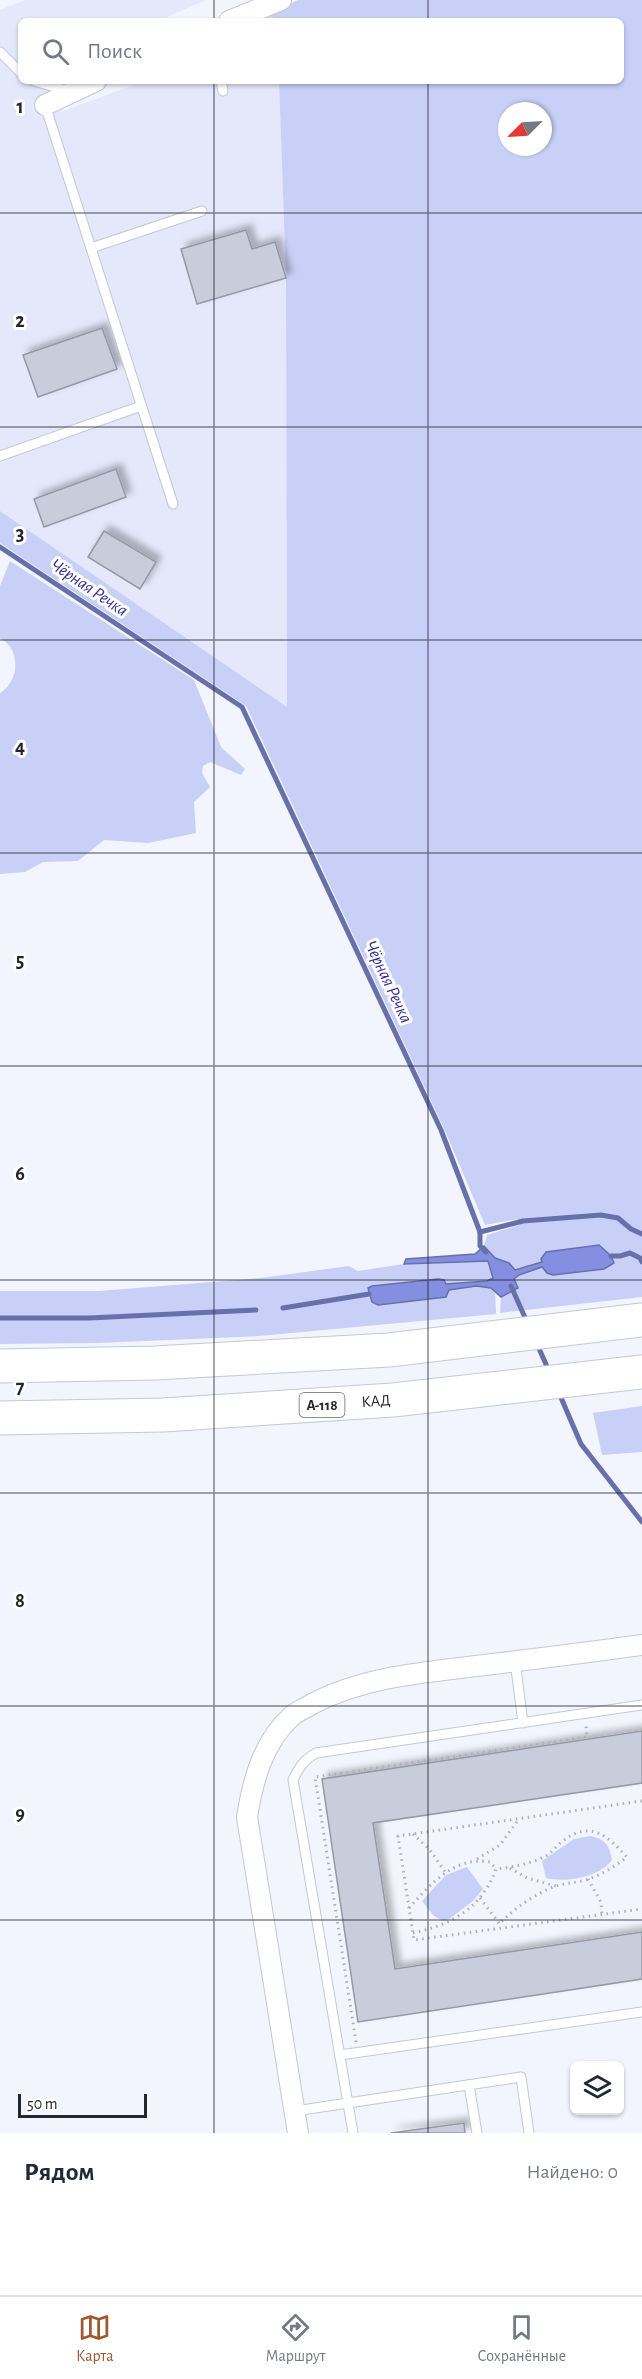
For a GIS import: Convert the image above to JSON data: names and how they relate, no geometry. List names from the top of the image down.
{
  "streets": {
    "highway": ["КАД", "А-118"]
  },
  "water": ["Чёрная Речка"],
  "scale_bar": "50 m",
  "north": "bottom left",
  "page": {
    "search": "Поиск",
    "scale": "50 m",
    "heading": ["Рядом", "Найдено: 0"],
    "nav": ["Карта", "Маршрут", "Сохранённые"]
  },
  "grid": {
    "rows": [
      "1",
      "2",
      "3",
      "4",
      "5",
      "6",
      "7",
      "8",
      "9"
    ]
  }
}
